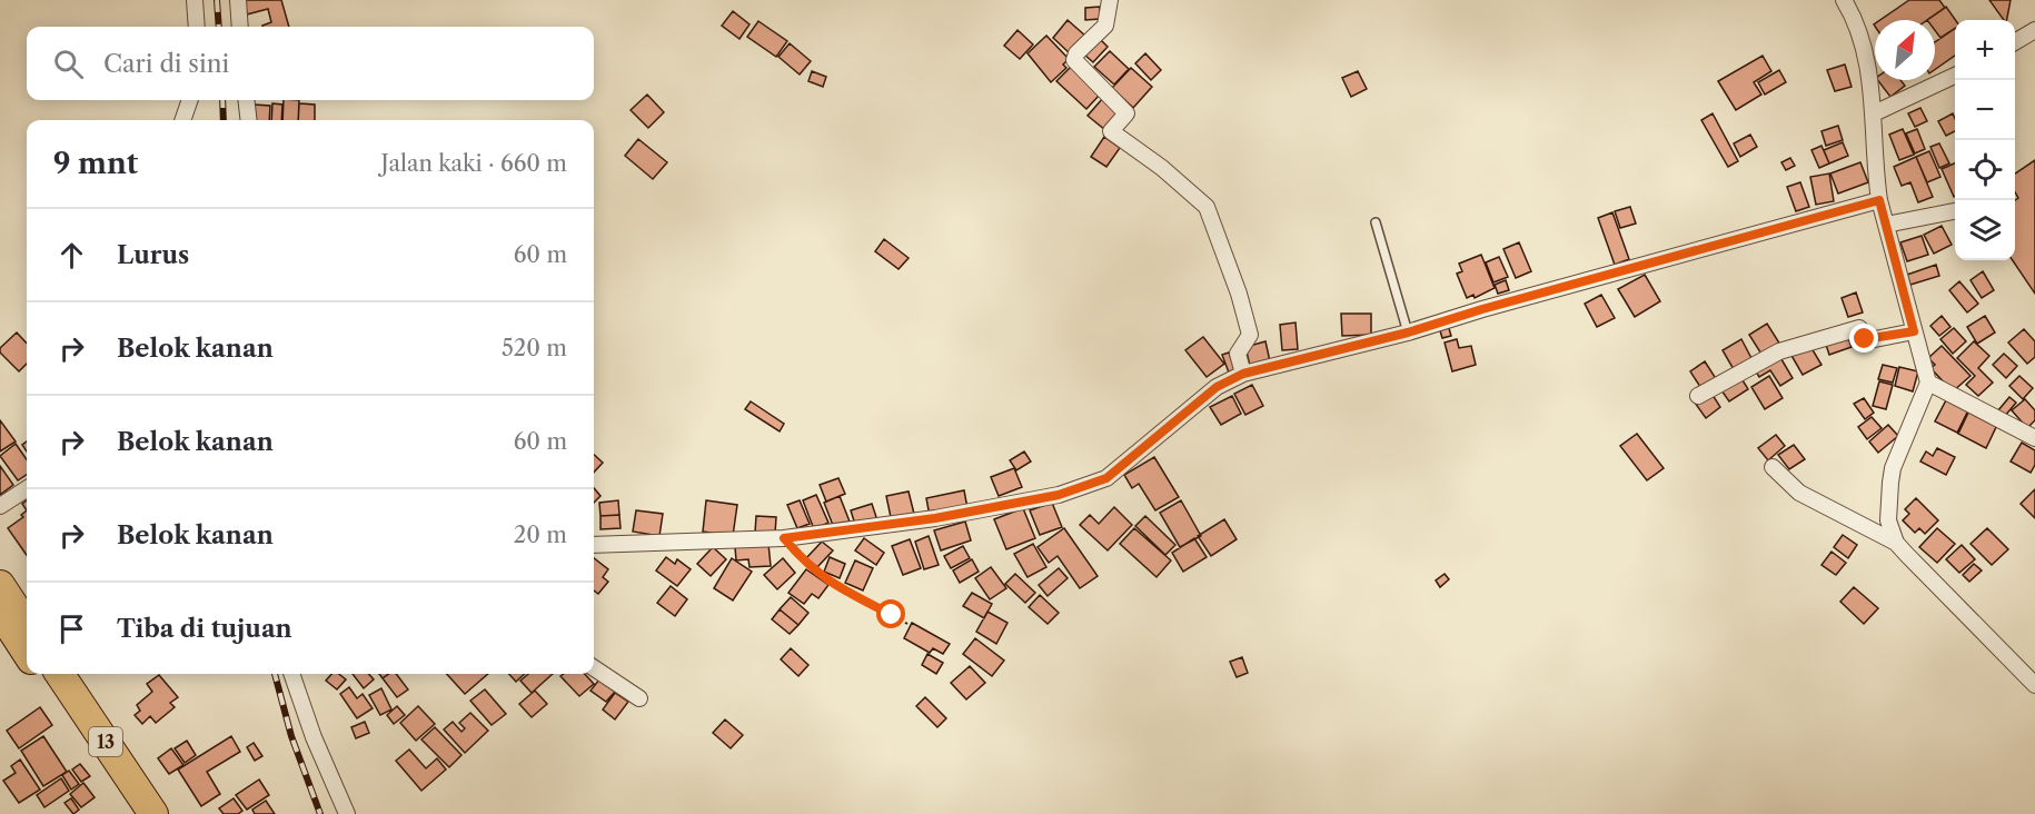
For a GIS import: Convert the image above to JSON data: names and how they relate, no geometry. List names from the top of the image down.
{
  "streets": {
    "highway": ["13"]
  },
  "north": "top right",
  "page": {
    "map_buttons": ["+", "−"],
    "search": "Cari di sini",
    "heading": ["9 mnt", "Jalan kaki · 660 m"],
    "list": [
      ["Lurus", "60 m"],
      ["Belok kanan", "520 m"],
      ["Belok kanan", "60 m"],
      ["Belok kanan", "20 m"],
      "Tiba di tujuan"
    ]
  }
}
